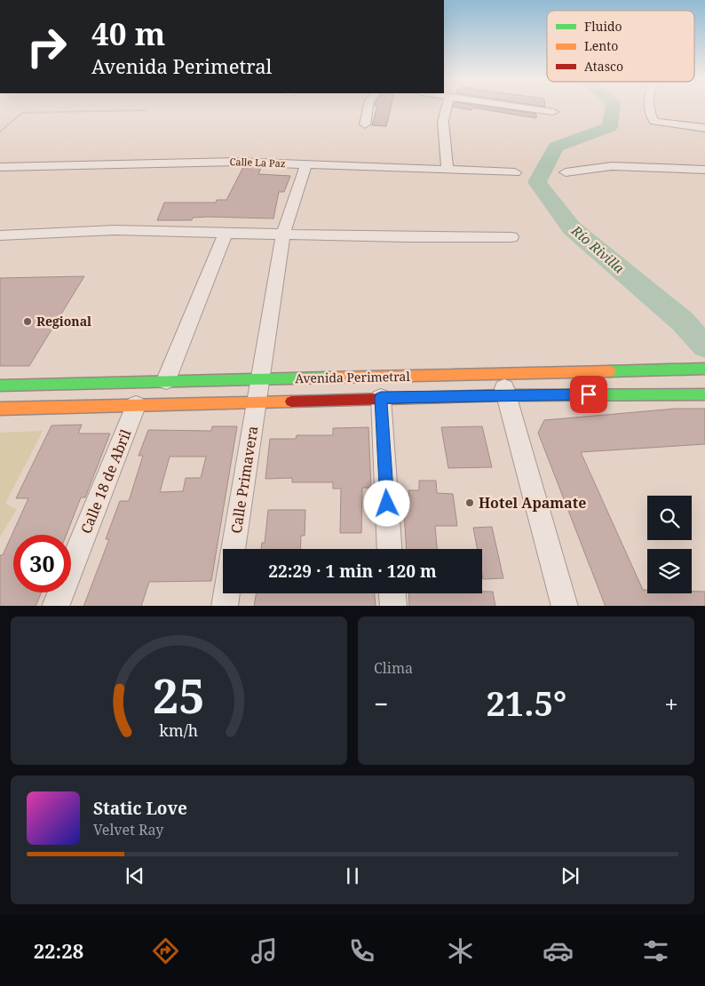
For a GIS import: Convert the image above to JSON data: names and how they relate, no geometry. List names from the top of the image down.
{
  "streets": {
    "main road": ["Avenida Perimetral"],
    "street": ["Calle La Paz", "Calle Primavera", "Calle 18 de Abril"]
  },
  "crossings": [
    ["Calle La Paz", "Calle Primavera"],
    ["Avenida Perimetral", "Calle Primavera"],
    ["Avenida Perimetral", "Calle 18 de Abril"]
  ],
  "water": ["Río Rivilla"],
  "places": ["Regional", "Hotel Apamate"],
  "legend": ["Fluido", "Lento", "Atasco"],
  "page": {
    "turn": ["40 m", "Avenida Perimetral"],
    "limit": "30",
    "trip": "22:29 · 1 min · 120 m",
    "tile": "Clima",
    "heat": ["−", "21.5°", "+"],
    "song": ["Static Love", "Velvet Ray"],
    "tabs": "22:28",
    "gauge": ["25", "km/h"]
  }
}
